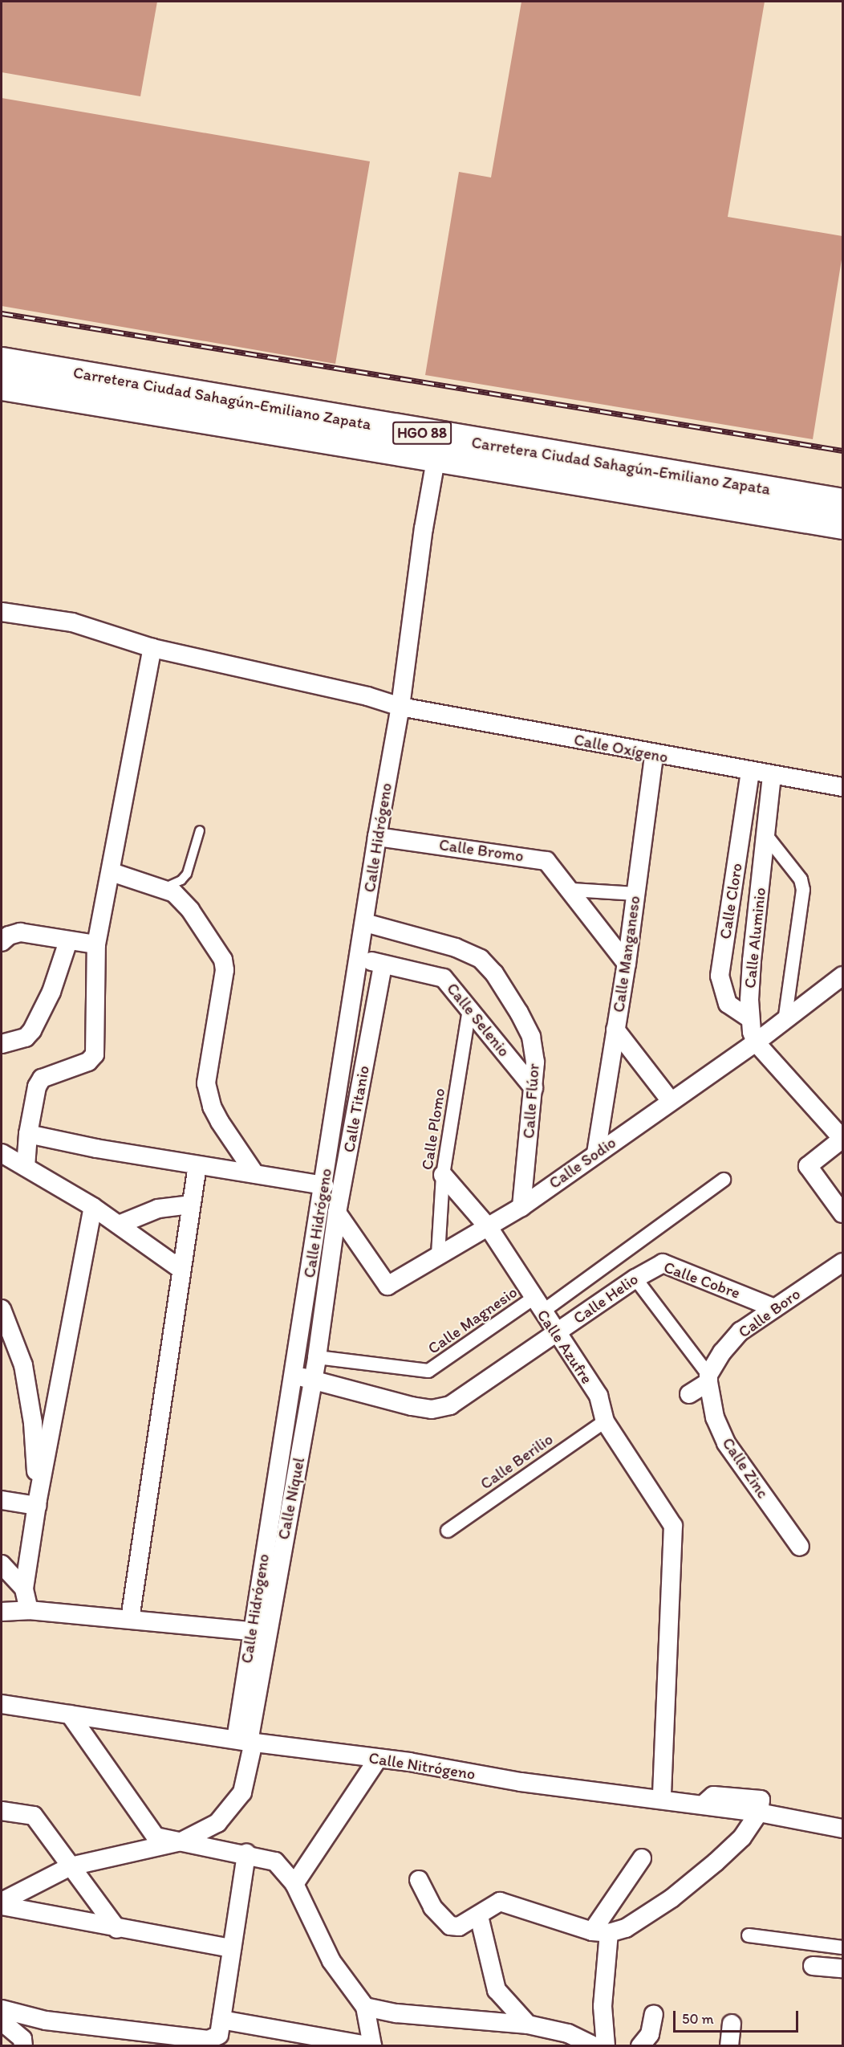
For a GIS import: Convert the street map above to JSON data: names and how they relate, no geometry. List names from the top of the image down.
{
  "streets": {
    "main road": ["Carretera Ciudad Sahagún-Emiliano Zapata", "HGO 88"],
    "street": [
      "Calle Oxígeno",
      "Calle Hidrógeno",
      "Calle Bromo",
      "Calle Cloro",
      "Calle Aluminio",
      "Calle Manganeso",
      "Calle Selenio",
      "Calle Flúor",
      "Calle Titanio",
      "Calle Plomo",
      "Calle Sodio",
      "Calle Cobre",
      "Calle Helio",
      "Calle Boro",
      "Calle Magnesio",
      "Calle Azufre",
      "Calle Berilio",
      "Calle Zinc",
      "Calle Níquel",
      "Calle Nitrógeno"
    ]
  },
  "crossings": [
    ["Carretera Ciudad Sahagún-Emiliano Zapata", "Calle Hidrógeno"],
    ["Calle Oxígeno", "Calle Hidrógeno"],
    ["Calle Oxígeno", "Calle Cloro"],
    ["Calle Oxígeno", "Calle Aluminio"],
    ["Calle Oxígeno", "Calle Manganeso"],
    ["Calle Hidrógeno", "Calle Bromo"],
    ["Calle Hidrógeno", "Calle Selenio"],
    ["Calle Hidrógeno", "Calle Flúor"],
    ["Calle Hidrógeno", "Calle Níquel"],
    ["Calle Hidrógeno", "Calle Nitrógeno"],
    ["Calle Bromo", "Calle Manganeso"],
    ["Calle Cloro", "Calle Aluminio"],
    ["Calle Aluminio", "Calle Sodio"],
    ["Calle Manganeso", "Calle Sodio"],
    ["Calle Selenio", "Calle Flúor"],
    ["Calle Selenio", "Calle Titanio"],
    ["Calle Selenio", "Calle Plomo"],
    ["Calle Flúor", "Calle Sodio"],
    ["Calle Titanio", "Calle Sodio"],
    ["Calle Titanio", "Calle Magnesio"],
    ["Calle Titanio", "Calle Níquel"],
    ["Calle Plomo", "Calle Sodio"],
    ["Calle Plomo", "Calle Azufre"],
    ["Calle Sodio", "Calle Azufre"],
    ["Calle Cobre", "Calle Helio"],
    ["Calle Cobre", "Calle Boro"],
    ["Calle Helio", "Calle Azufre"],
    ["Calle Helio", "Calle Zinc"],
    ["Calle Boro", "Calle Zinc"],
    ["Calle Magnesio", "Calle Azufre"],
    ["Calle Azufre", "Calle Berilio"],
    ["Calle Azufre", "Calle Nitrógeno"],
    ["Calle Níquel", "Calle Nitrógeno"]
  ],
  "scale_bar": "50 m"
}
